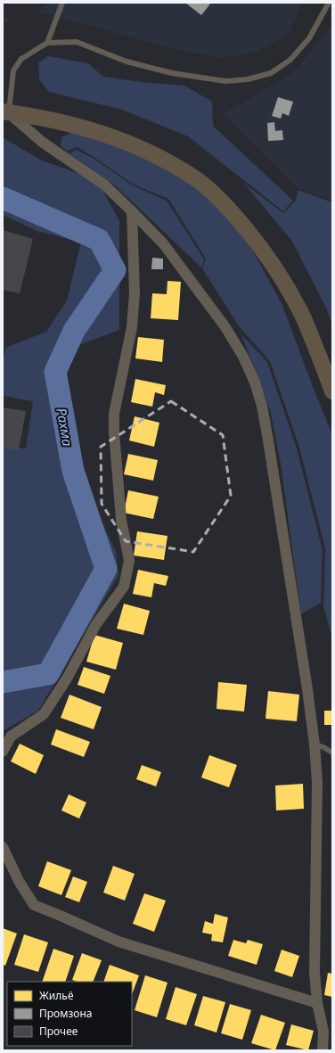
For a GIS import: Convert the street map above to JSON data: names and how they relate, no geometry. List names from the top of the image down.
{
  "water": ["Рахма"],
  "legend": ["Жильё", "Промзона", "Прочее"]
}
